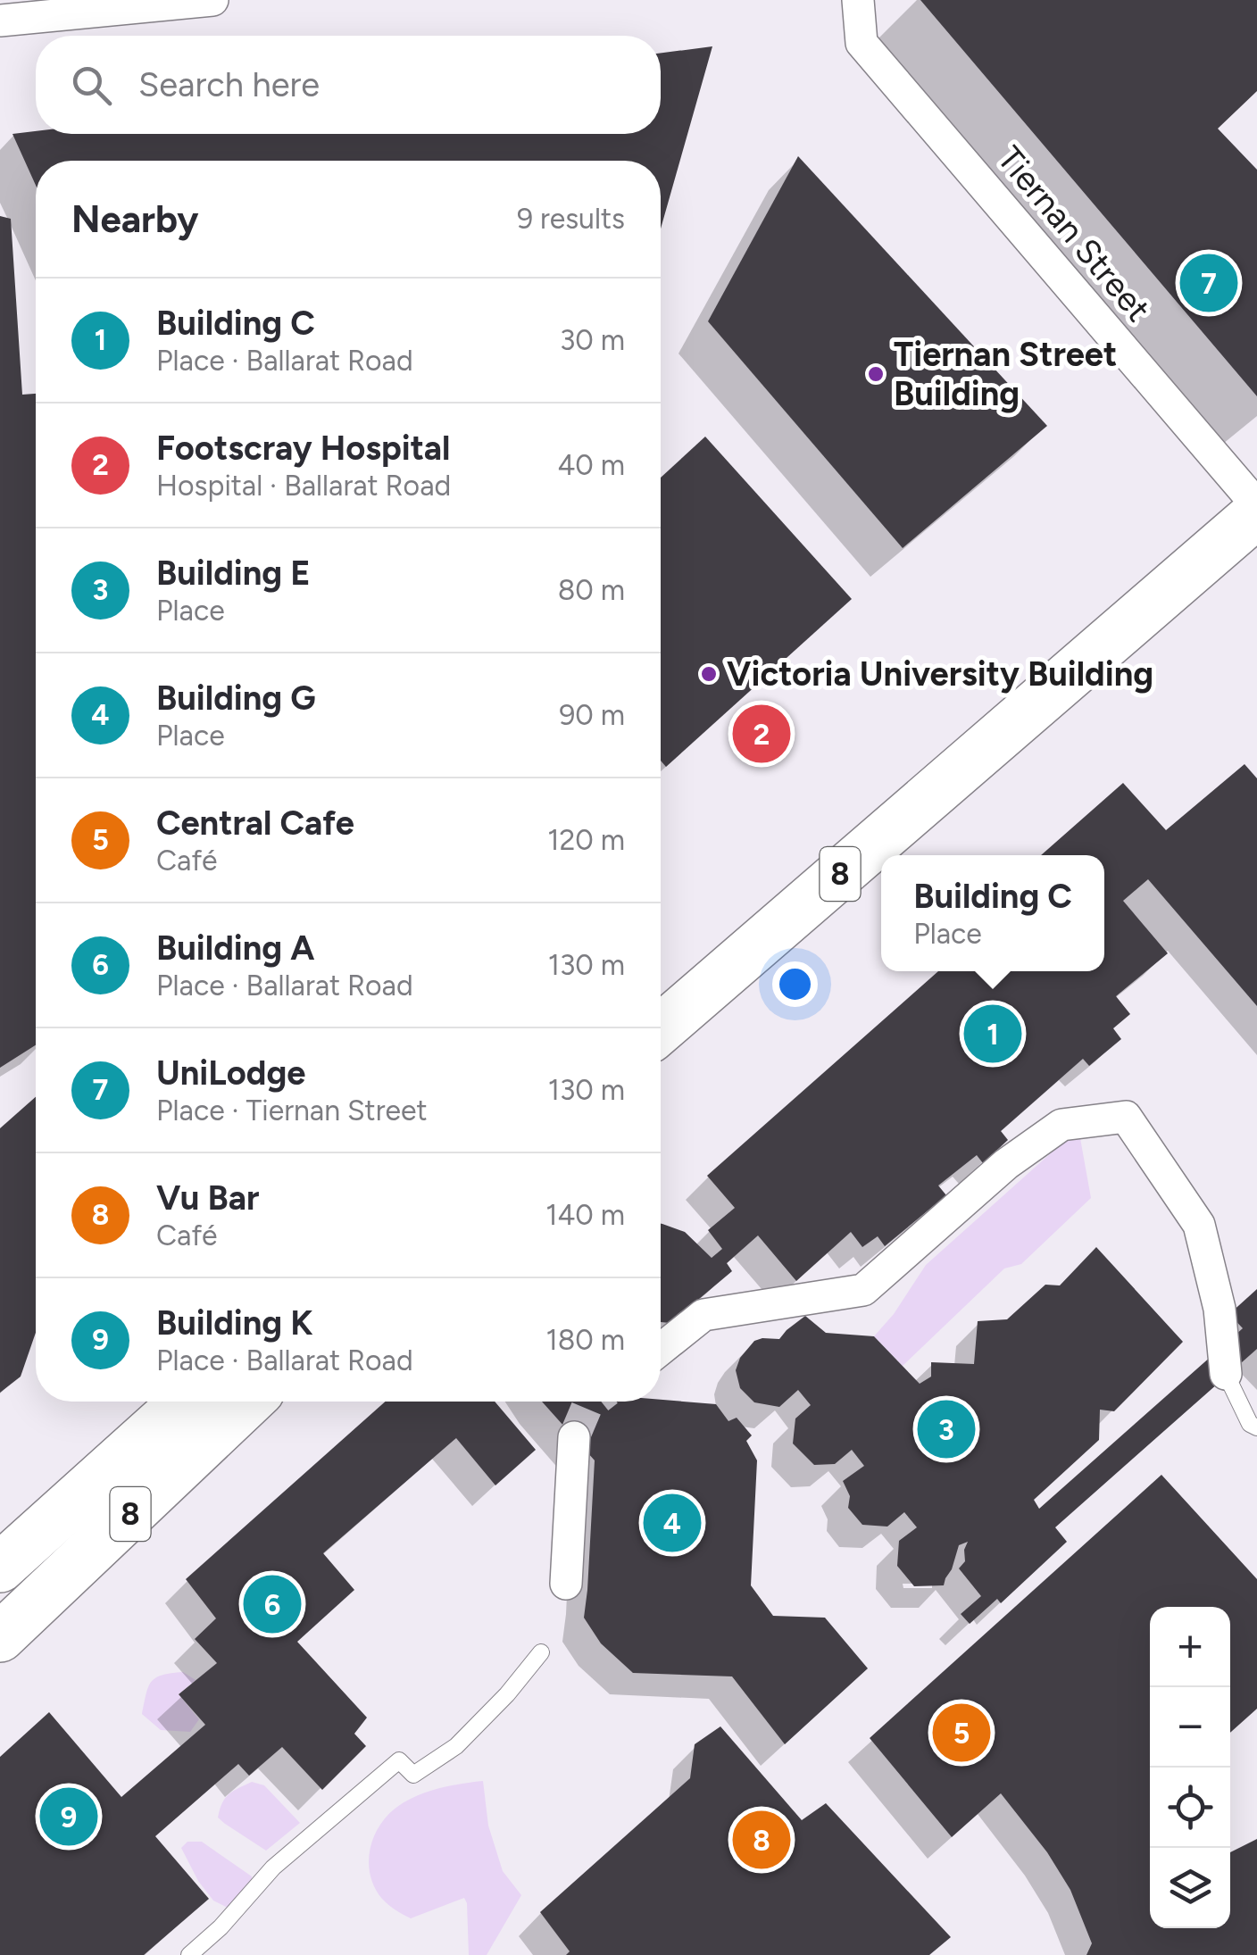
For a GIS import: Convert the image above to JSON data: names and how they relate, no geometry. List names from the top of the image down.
{
  "streets": {
    "highway": ["8"],
    "street": ["Tiernan Street"]
  },
  "places": ["Tiernan Street Building", "Victoria University Building"],
  "page": {
    "search": "Search here",
    "heading": ["Nearby", "9 results"],
    "pins": [
      "7",
      "2",
      "1",
      "3",
      "4",
      "6",
      "5",
      "9",
      "8"
    ],
    "list": [
      {
        "mark": "1",
        "name": "Building C",
        "note": "Place · Ballarat Road",
        "value": "30 m"
      },
      {
        "mark": "2",
        "name": "Footscray Hospital",
        "note": "Hospital · Ballarat Road",
        "value": "40 m"
      },
      {
        "mark": "3",
        "name": "Building E",
        "note": "Place",
        "value": "80 m"
      },
      {
        "mark": "4",
        "name": "Building G",
        "note": "Place",
        "value": "90 m"
      },
      {
        "mark": "5",
        "name": "Central Cafe",
        "note": "Café",
        "value": "120 m"
      },
      {
        "mark": "6",
        "name": "Building A",
        "note": "Place · Ballarat Road",
        "value": "130 m"
      },
      {
        "mark": "7",
        "name": "UniLodge",
        "note": "Place · Tiernan Street",
        "value": "130 m"
      },
      {
        "mark": "8",
        "name": "Vu Bar",
        "note": "Café",
        "value": "140 m"
      },
      {
        "mark": "9",
        "name": "Building K",
        "note": "Place · Ballarat Road",
        "value": "180 m"
      }
    ],
    "popup": ["Building C", "Place"],
    "map_buttons": ["+", "−"]
  }
}
